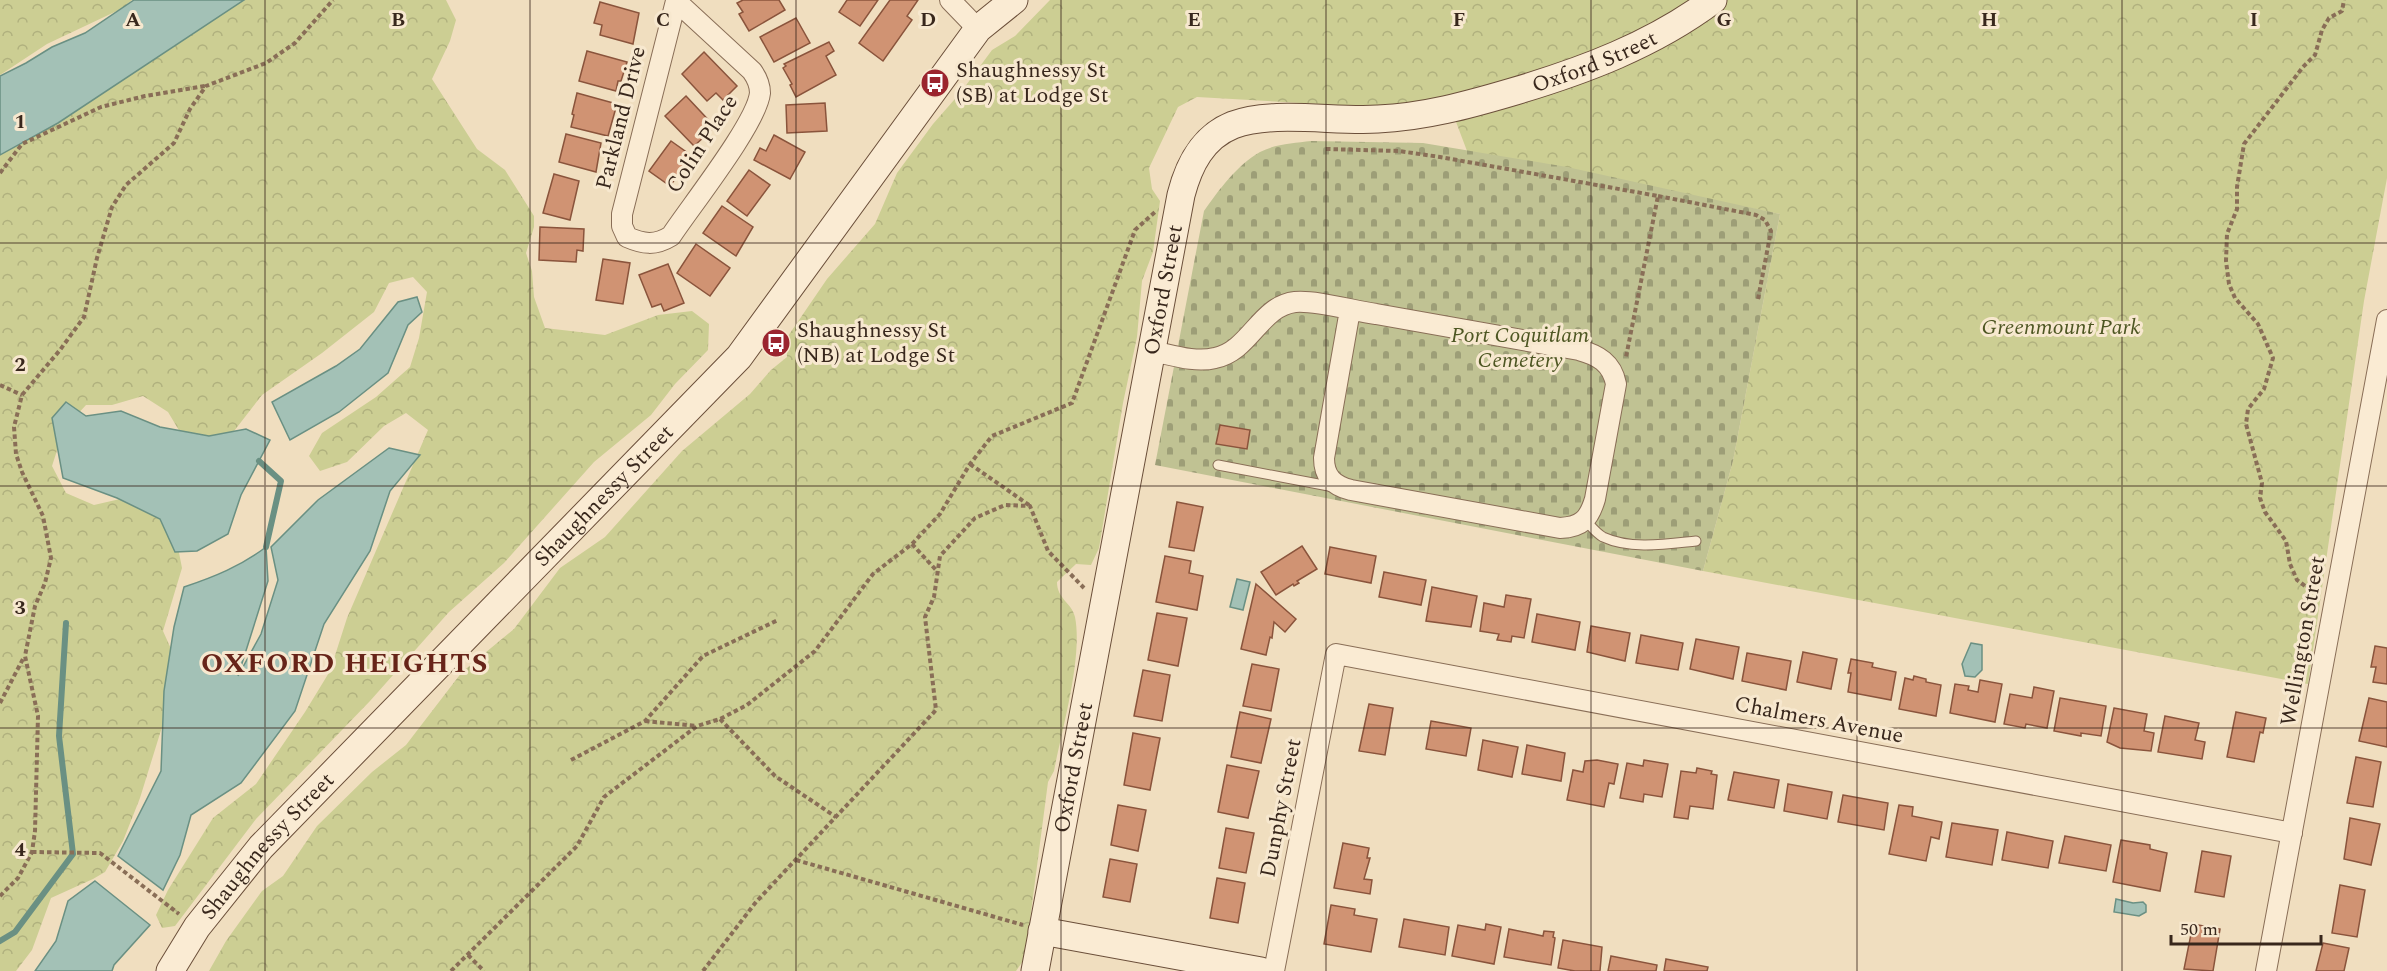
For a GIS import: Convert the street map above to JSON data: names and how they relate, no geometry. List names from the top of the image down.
{
  "streets": {
    "street": [
      "Oxford Street",
      "Parkland Drive",
      "Colin Place",
      "Shaughnessy Street",
      "Wellington Street",
      "Chalmers Avenue",
      "Dunphy Street"
    ]
  },
  "crossings": [
    ["Parkland Drive", "Colin Place"],
    ["Wellington Street", "Chalmers Avenue"],
    ["Chalmers Avenue", "Dunphy Street"]
  ],
  "districts": ["OXFORD HEIGHTS"],
  "parks": ["Greenmount Park", "Port Coquitlam Cemetery"],
  "places": {
    "bus stop": ["Shaughnessy St (SB) at Lodge St", "Shaughnessy St (NB) at Lodge St"]
  },
  "scale_bar": "50 m",
  "grid": {
    "columns": [
      "A",
      "B",
      "C",
      "D",
      "E",
      "F",
      "G",
      "H",
      "I"
    ],
    "rows": [
      "1",
      "2",
      "3",
      "4"
    ]
  }
}
